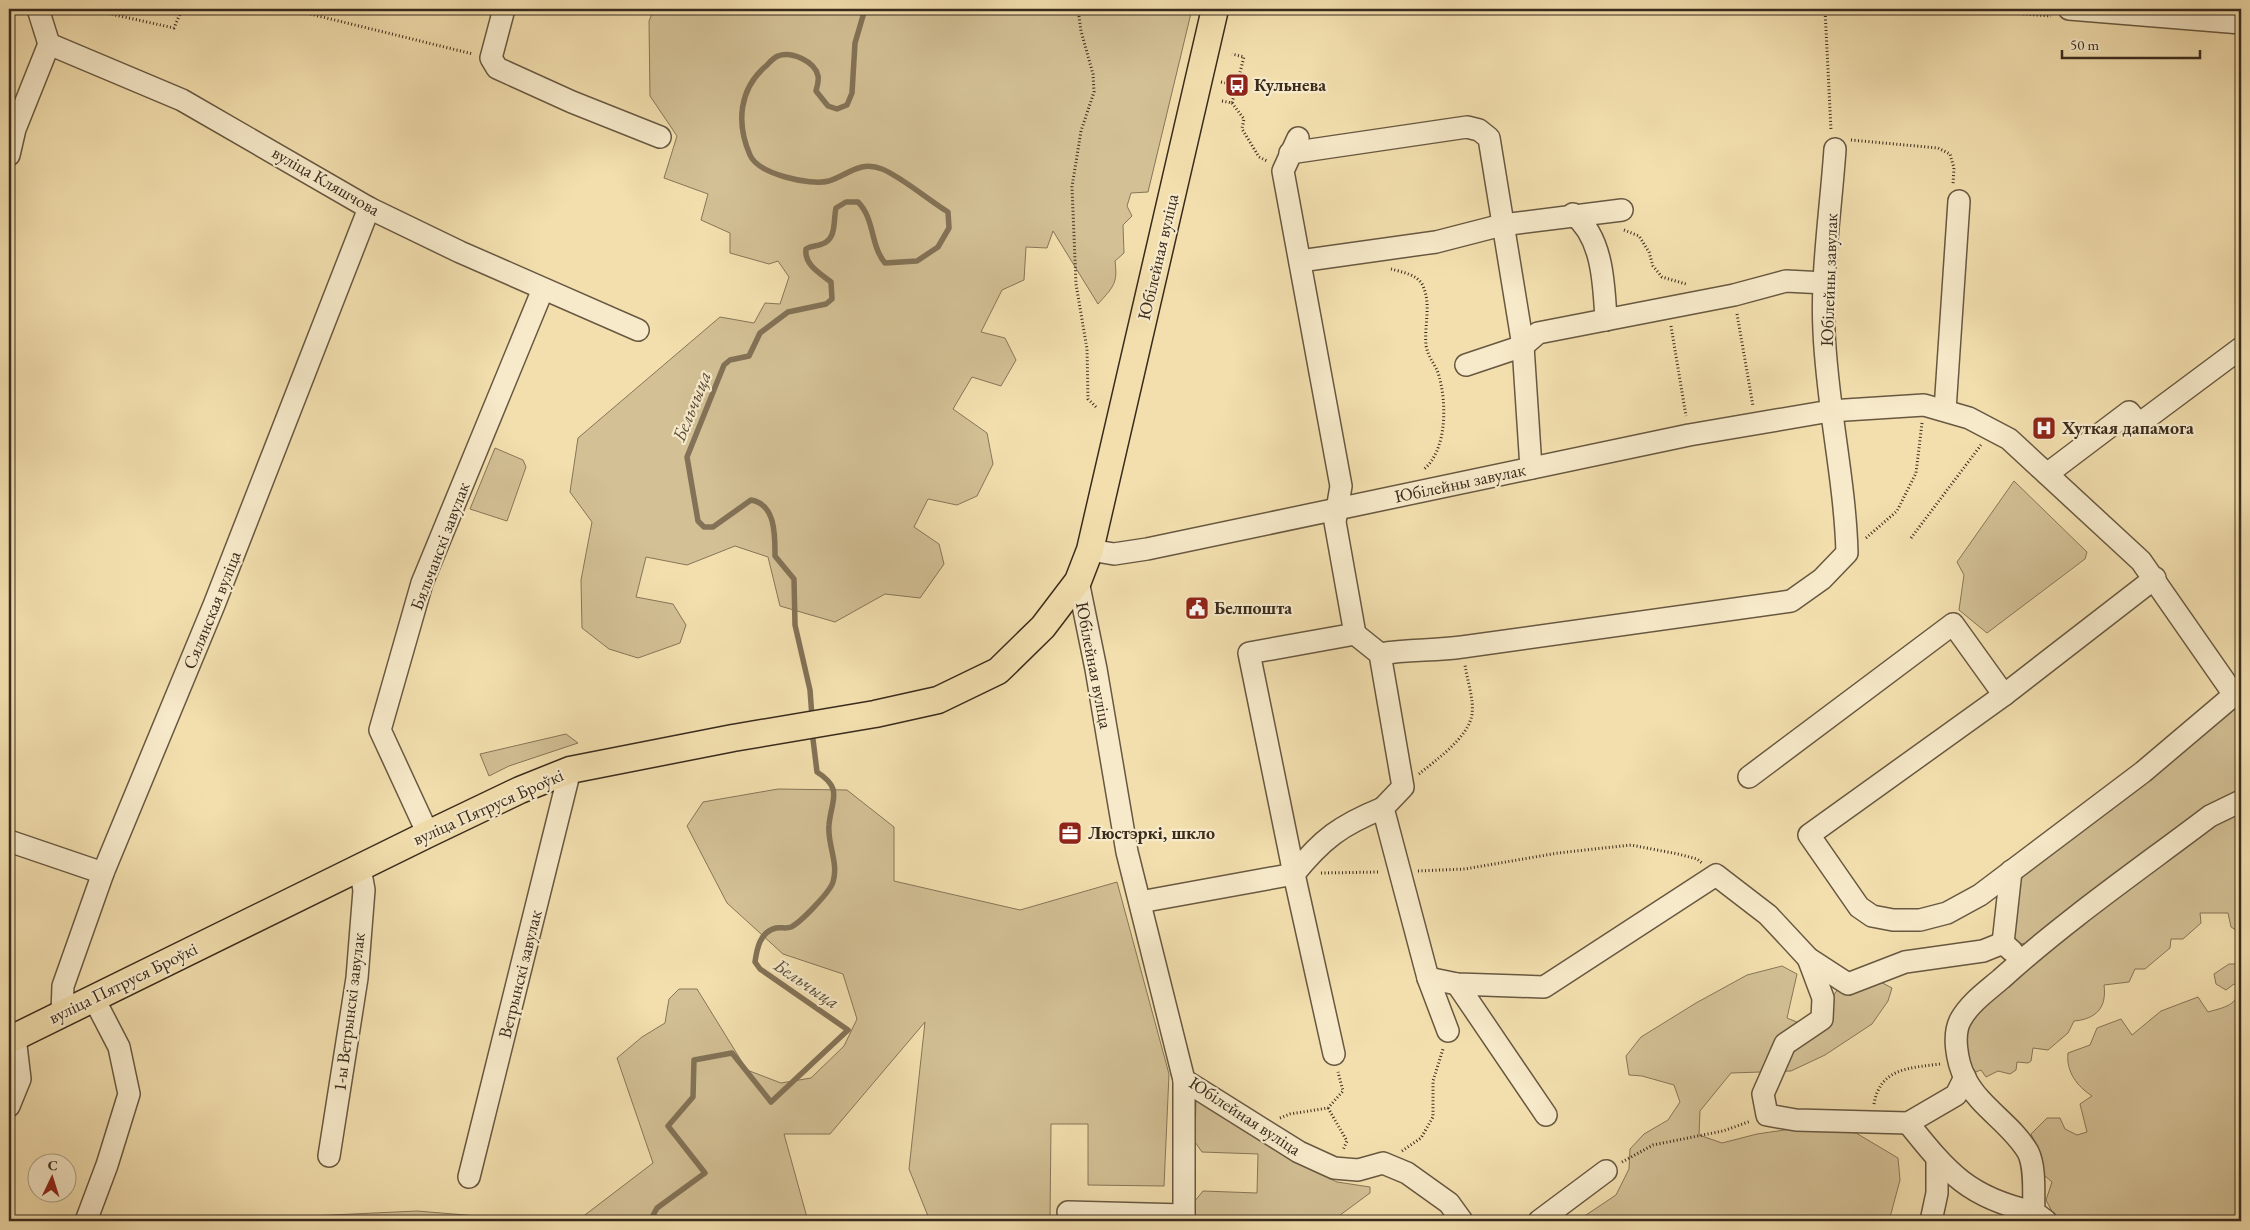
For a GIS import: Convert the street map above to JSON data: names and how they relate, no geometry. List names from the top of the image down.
{
  "streets": {
    "main road": ["Юбілейная вуліца", "вуліца Пятруся Броўкі"],
    "street": [
      "вуліца Кляшчова",
      "Юбілейны завулак",
      "Бяльчанскі завулак",
      "Сялянская вуліца",
      "Ветрынскі завулак",
      "1-ы Ветрынскі завулак"
    ]
  },
  "crossings": [
    ["вуліца Кляшчова", "Бяльчанскі завулак"],
    ["вуліца Кляшчова", "Сялянская вуліца"],
    ["Юбілейная вуліца", "Юбілейны завулак"],
    ["Юбілейная вуліца", "вуліца Пятруся Броўкі"],
    ["Бяльчанскі завулак", "вуліца Пятруся Броўкі"],
    ["Сялянская вуліца", "вуліца Пятруся Броўкі"],
    ["вуліца Пятруся Броўкі", "Ветрынскі завулак"],
    ["вуліца Пятруся Броўкі", "1-ы Ветрынскі завулак"]
  ],
  "water": ["Бельчыца"],
  "places": {
    "bus stop": ["Кульнева"],
    "hospital": ["Хуткая дапамога"],
    "public building": ["Белпошта"],
    "office": ["Люстэркі, шкло"]
  },
  "scale_bar": "50 m",
  "north": "top"
}
